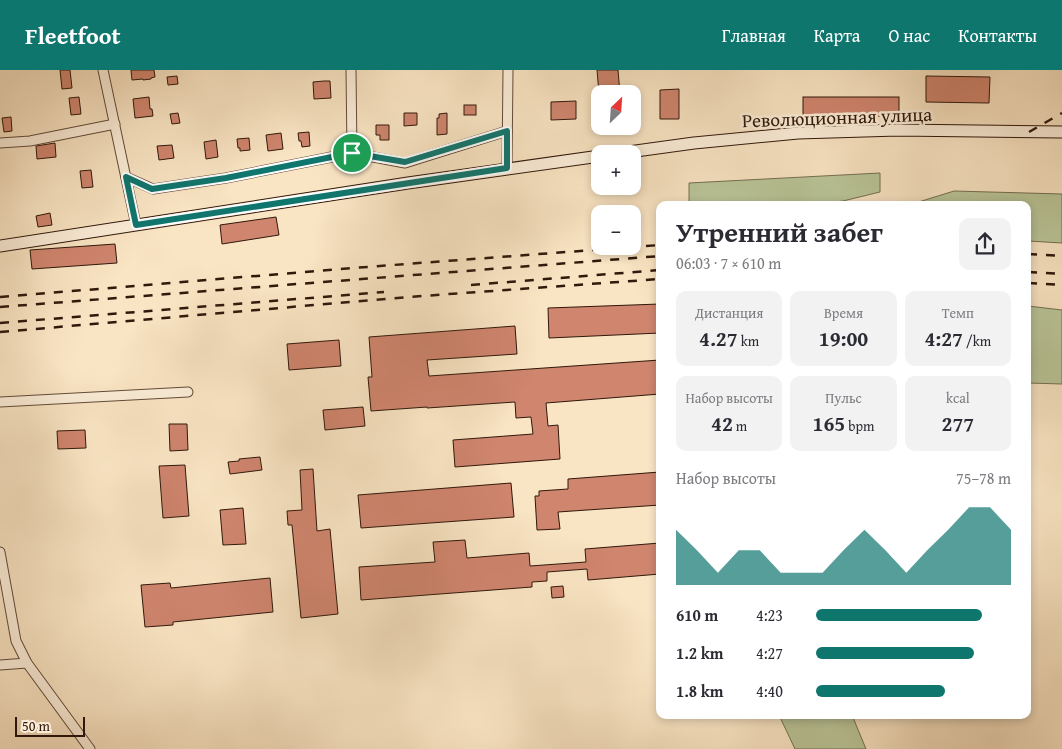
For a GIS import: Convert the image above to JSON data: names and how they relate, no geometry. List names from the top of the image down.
{
  "streets": {
    "main road": ["Революционная улица"]
  },
  "scale_bar": "50 m",
  "north": "top right",
  "page": {
    "header": "Fleetfoot",
    "nav": [
      "Главная",
      "Карта",
      "О нас",
      "Контакты"
    ],
    "map_buttons": ["+", "−"],
    "heading": ["Утренний забег", "06:03 · 7 × 610 m"],
    "stats": [
      ["Дистанция", "4.27 km"],
      ["Время", "19:00"],
      ["Темп", "4:27 /km"],
      ["Набор высоты", "42 m"],
      ["Пульс", "165 bpm"],
      ["kcal", "277"]
    ],
    "chart": ["Набор высоты", "75–78 m"],
    "list": [
      {
        "name": "610 m",
        "note": "4:23"
      },
      {
        "name": "1.2 km",
        "note": "4:27"
      },
      {
        "name": "1.8 km",
        "note": "4:40"
      }
    ],
    "scale": "50 m"
  }
}
